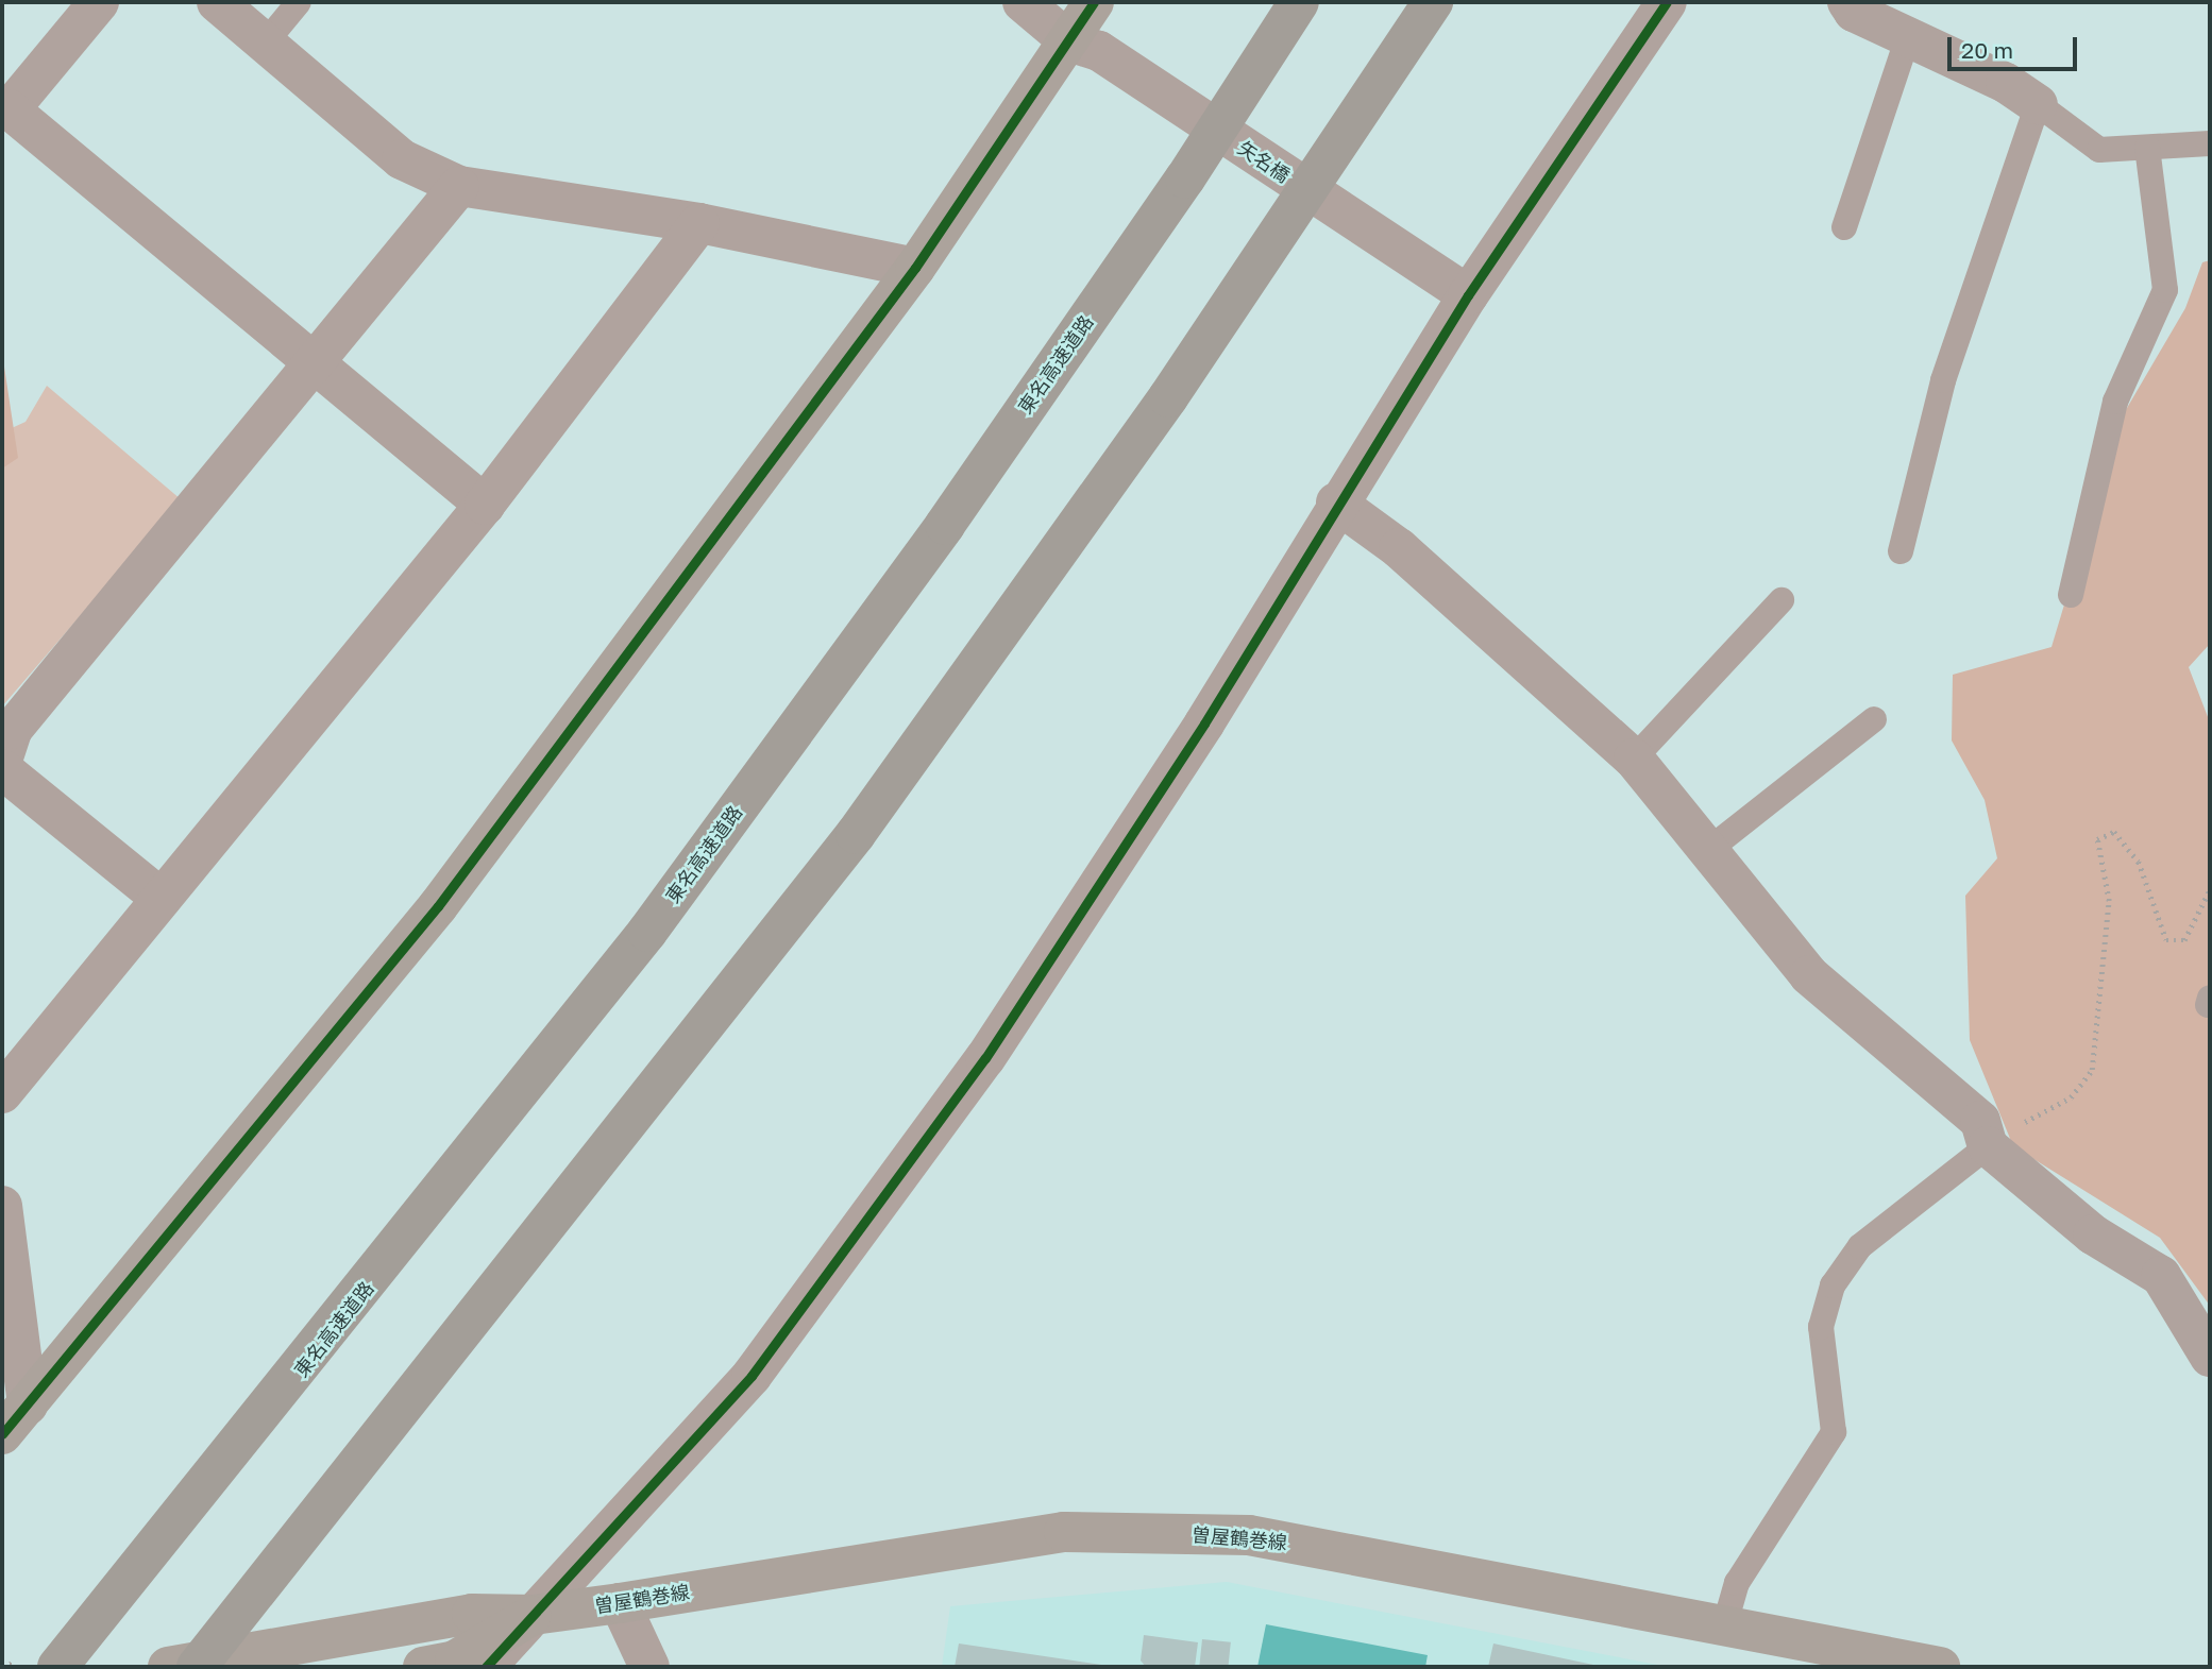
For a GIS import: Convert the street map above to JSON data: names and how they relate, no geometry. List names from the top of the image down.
{
  "streets": {
    "highway": ["東名高速道路"],
    "main road": ["曽屋鶴巻線"],
    "street": ["矢名橋"]
  },
  "scale_bar": "20 m"
}
